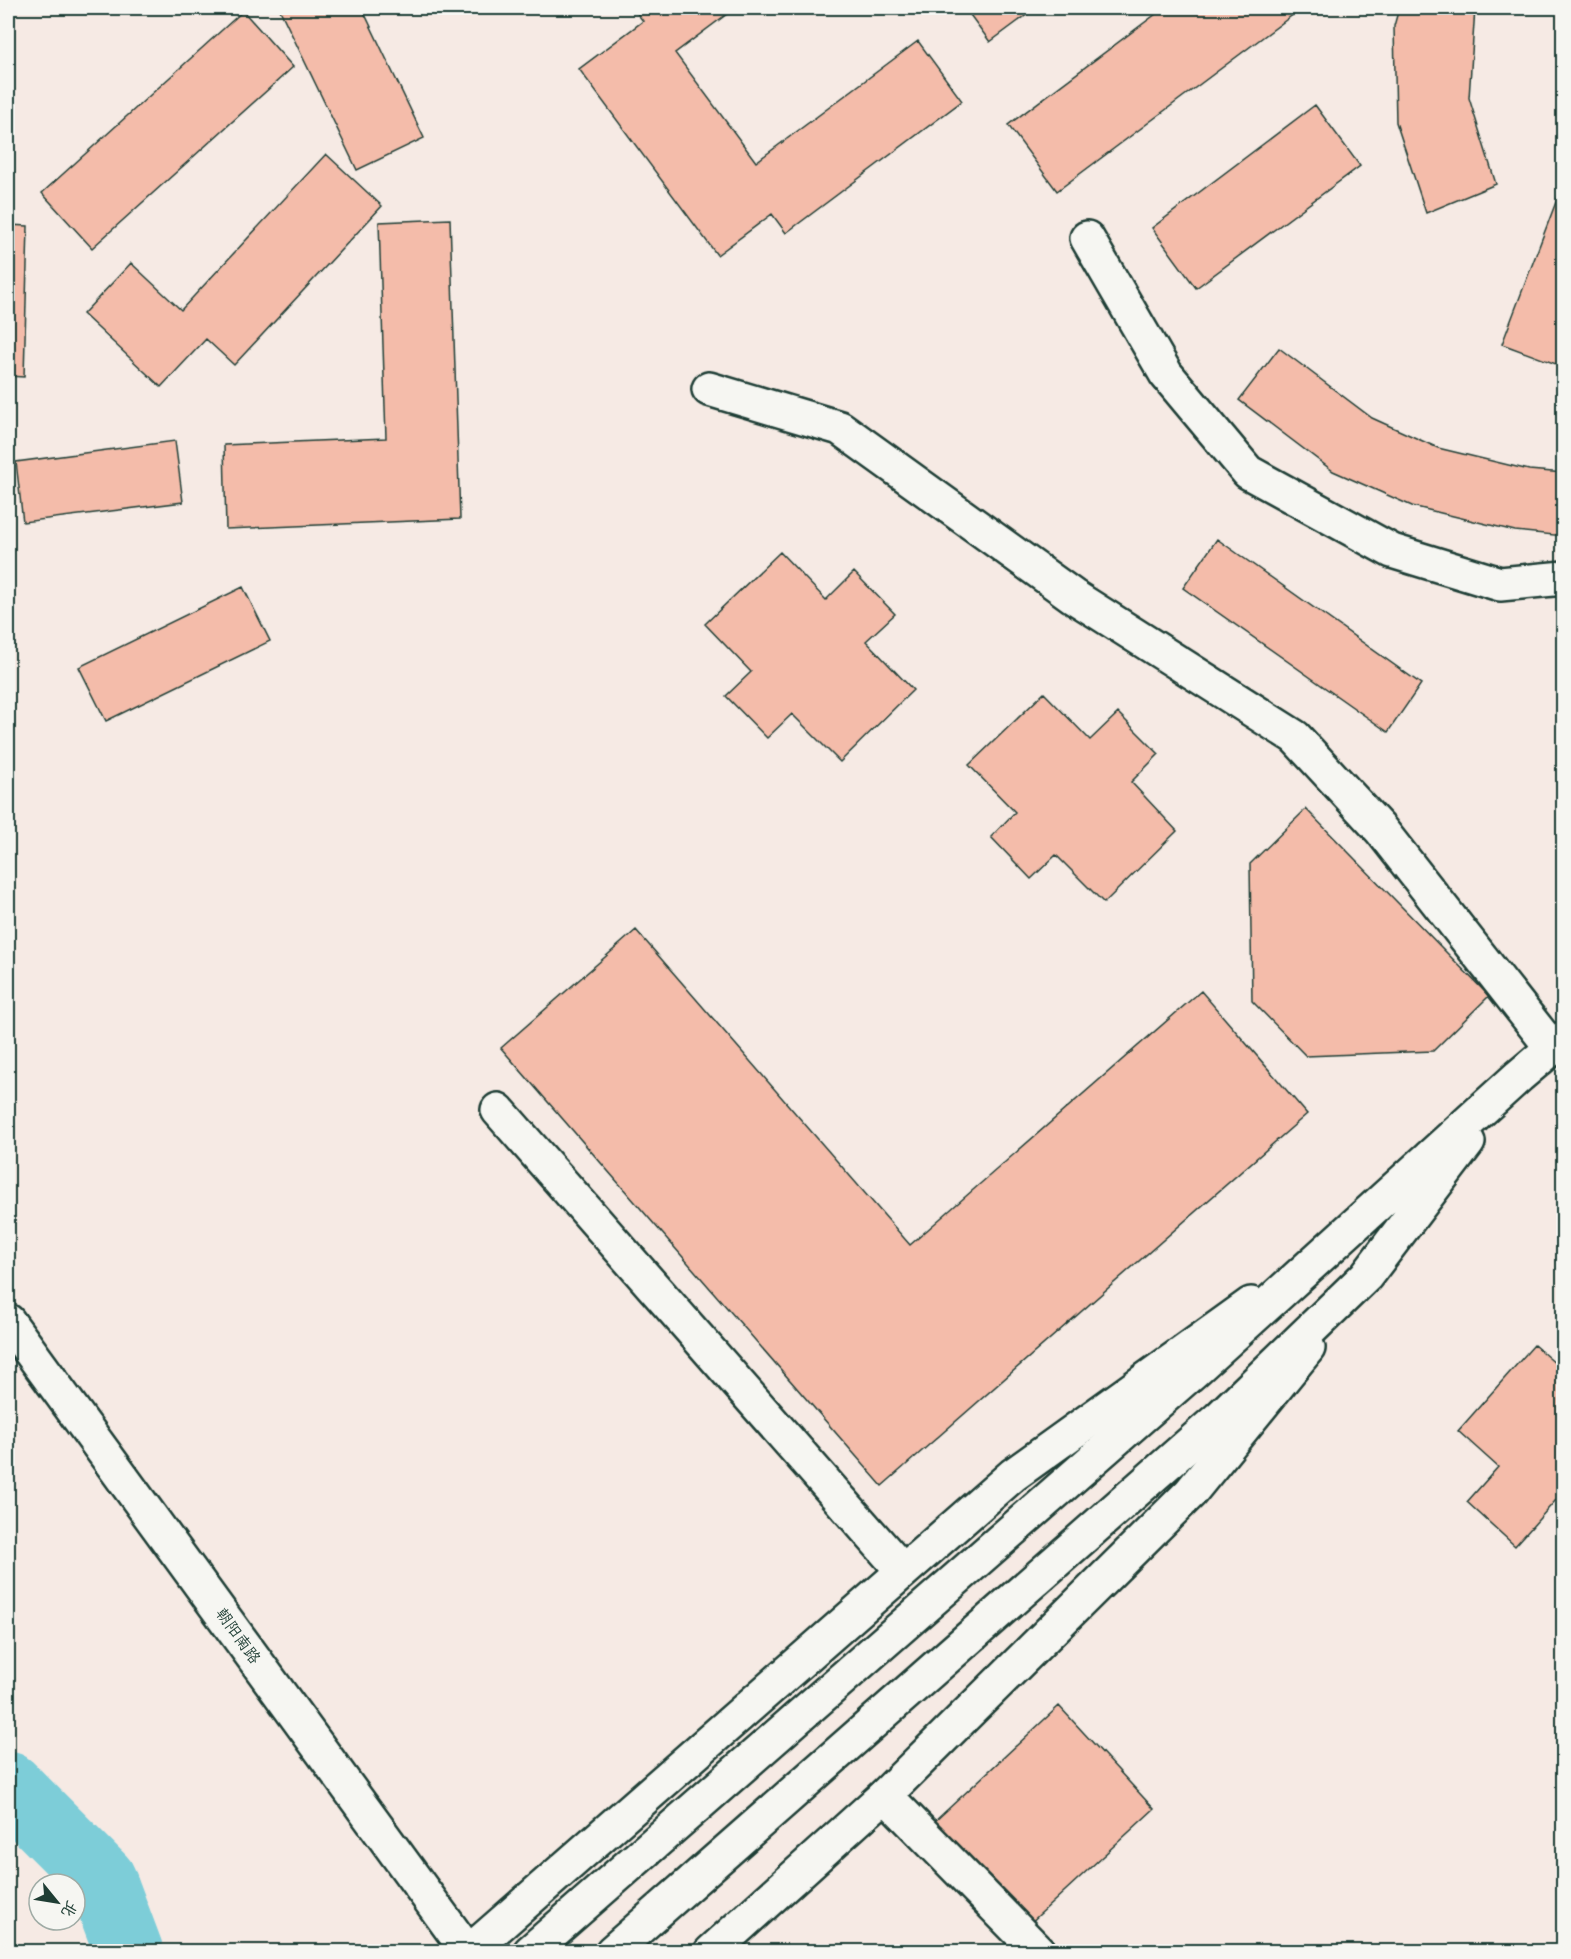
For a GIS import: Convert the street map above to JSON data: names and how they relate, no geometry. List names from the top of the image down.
{
  "streets": {
    "street": ["朝阳南路"]
  },
  "north": "bottom right"
}
